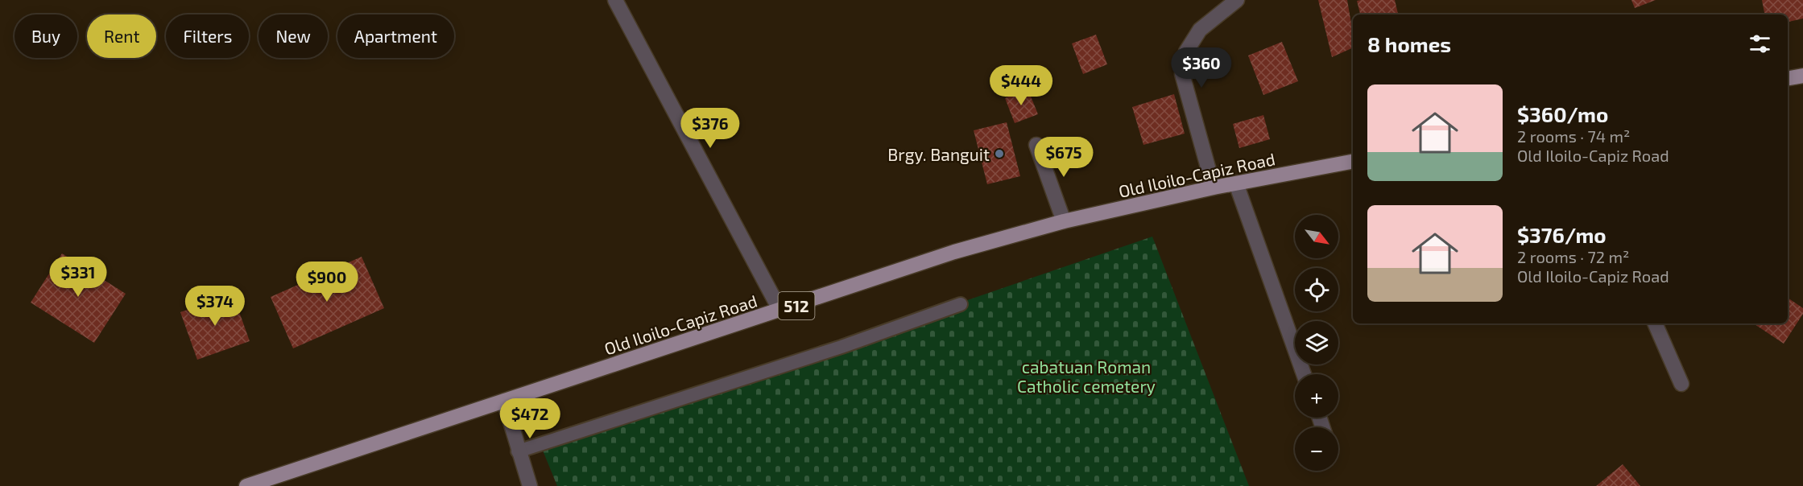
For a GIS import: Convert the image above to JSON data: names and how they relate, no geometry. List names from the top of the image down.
{
  "streets": {
    "main road": ["Old Iloilo-Capiz Road", "512"]
  },
  "parks": ["cabatuan Roman Catholic cemetery"],
  "places": ["Brgy. Banguit"],
  "north": "bottom right",
  "page": {
    "chip": [
      "Buy",
      "Rent",
      "Filters",
      "New",
      "Apartment"
    ],
    "heading": "8 homes",
    "price": [
      "$360",
      "$444",
      "$376",
      "$675",
      "$331",
      "$900",
      "$374",
      "$472"
    ],
    "list": [
      {
        "name": "$360/mo",
        "note": "2 rooms · 74 m² · Old Iloilo-Capiz Road"
      },
      {
        "name": "$376/mo",
        "note": "2 rooms · 72 m² · Old Iloilo-Capiz Road"
      }
    ],
    "map_buttons": ["+", "−"]
  }
}
